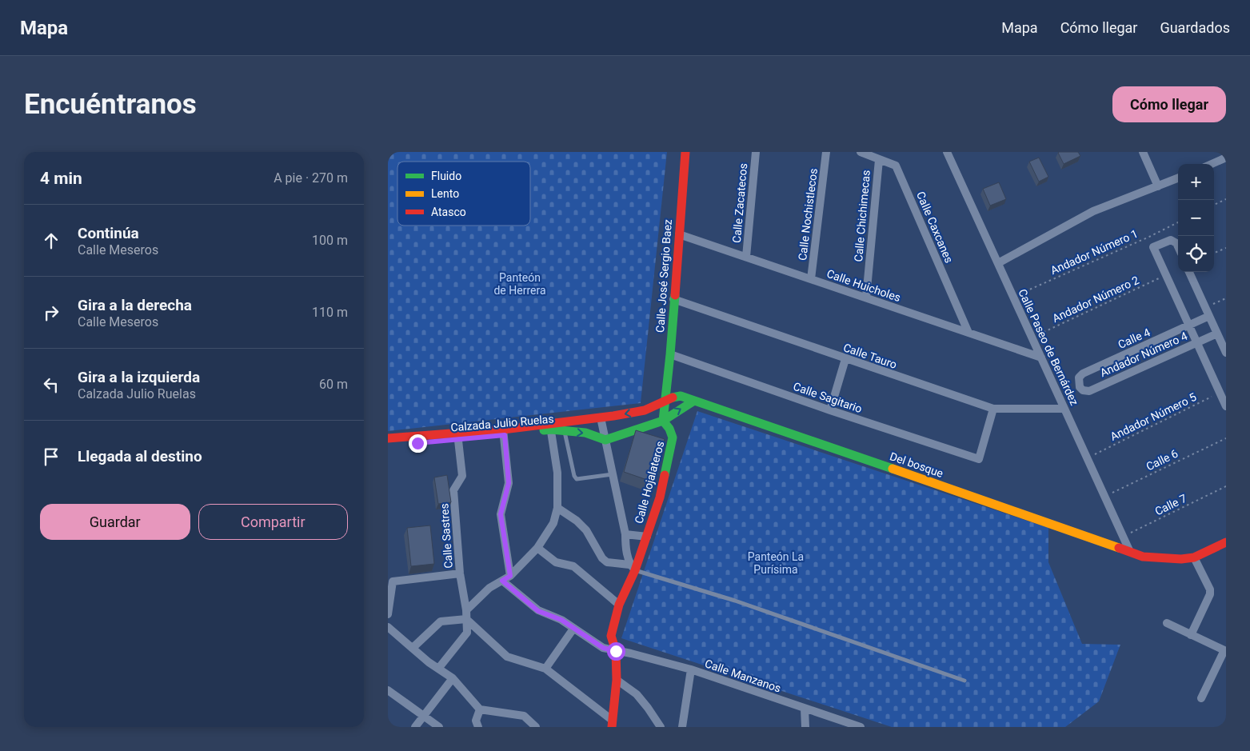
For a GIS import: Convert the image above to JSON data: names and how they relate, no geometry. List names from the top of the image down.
{
  "streets": {
    "main road": [
      "Calle José Sergio Baez",
      "Calzada Julio Ruelas",
      "Del bosque",
      "Calle Hojalateros"
    ],
    "street": [
      "Calle Zacatecos",
      "Calle Nochistlecos",
      "Calle Chichimecas",
      "Calle Caxcanes",
      "Calle Huicholes",
      "Calle 4",
      "Calle Paseo de Bernárdez",
      "Andador Número 4",
      "Calle Tauro",
      "Calle Sagitario",
      "Calle Sastres",
      "Calle Manzanos"
    ],
    "path": [
      "Andador Número 1",
      "Andador Número 2",
      "Andador Número 5",
      "Calle 6",
      "Calle 7"
    ]
  },
  "crossings": [
    ["Calle Zacatecos", "Calle Huicholes"],
    ["Calle Nochistlecos", "Calle Huicholes"],
    ["Calle Chichimecas", "Calle Caxcanes"],
    ["Calle Chichimecas", "Calle Huicholes"],
    ["Calle Caxcanes", "Calle Huicholes"],
    ["Andador Número 1", "Calle Paseo de Bernárdez"],
    ["Calle José Sergio Baez", "Calle Huicholes"],
    ["Calle José Sergio Baez", "Calle Tauro"],
    ["Calle José Sergio Baez", "Calle Sagitario"],
    ["Calle José Sergio Baez", "Calzada Julio Ruelas"],
    ["Calle José Sergio Baez", "Del bosque"],
    ["Calle Huicholes", "Calle Paseo de Bernárdez"],
    ["Andador Número 2", "Calle Paseo de Bernárdez"],
    ["Calle 4", "Andador Número 4"],
    ["Calle Paseo de Bernárdez", "Calle Tauro"],
    ["Calle Paseo de Bernárdez", "Andador Número 5"],
    ["Calle Paseo de Bernárdez", "Calle 6"],
    ["Calle Paseo de Bernárdez", "Del bosque"],
    ["Calle Paseo de Bernárdez", "Calle 7"],
    ["Calle Tauro", "Calle Sagitario"],
    ["Calzada Julio Ruelas", "Del bosque"],
    ["Calzada Julio Ruelas", "Calle Hojalateros"],
    ["Calzada Julio Ruelas", "Calle Sastres"],
    ["Calle Hojalateros", "Calle Manzanos"]
  ],
  "parks": ["Panteón de Herrera", "Panteón La Purísima"],
  "legend": ["Fluido", "Lento", "Atasco"],
  "page": {
    "header": "Mapa",
    "nav": ["Mapa", "Cómo llegar", "Guardados"],
    "buttons": [
      "Cómo llegar",
      ["Guardar", "Compartir"]
    ],
    "title": "Encuéntranos",
    "heading": ["4 min", "A pie · 270 m"],
    "map_buttons": ["+", "−"],
    "list": [
      ["Continúa", "Calle Meseros", "100 m"],
      ["Gira a la derecha", "Calle Meseros", "110 m"],
      ["Gira a la izquierda", "Calzada Julio Ruelas", "60 m"],
      "Llegada al destino"
    ]
  }
}
